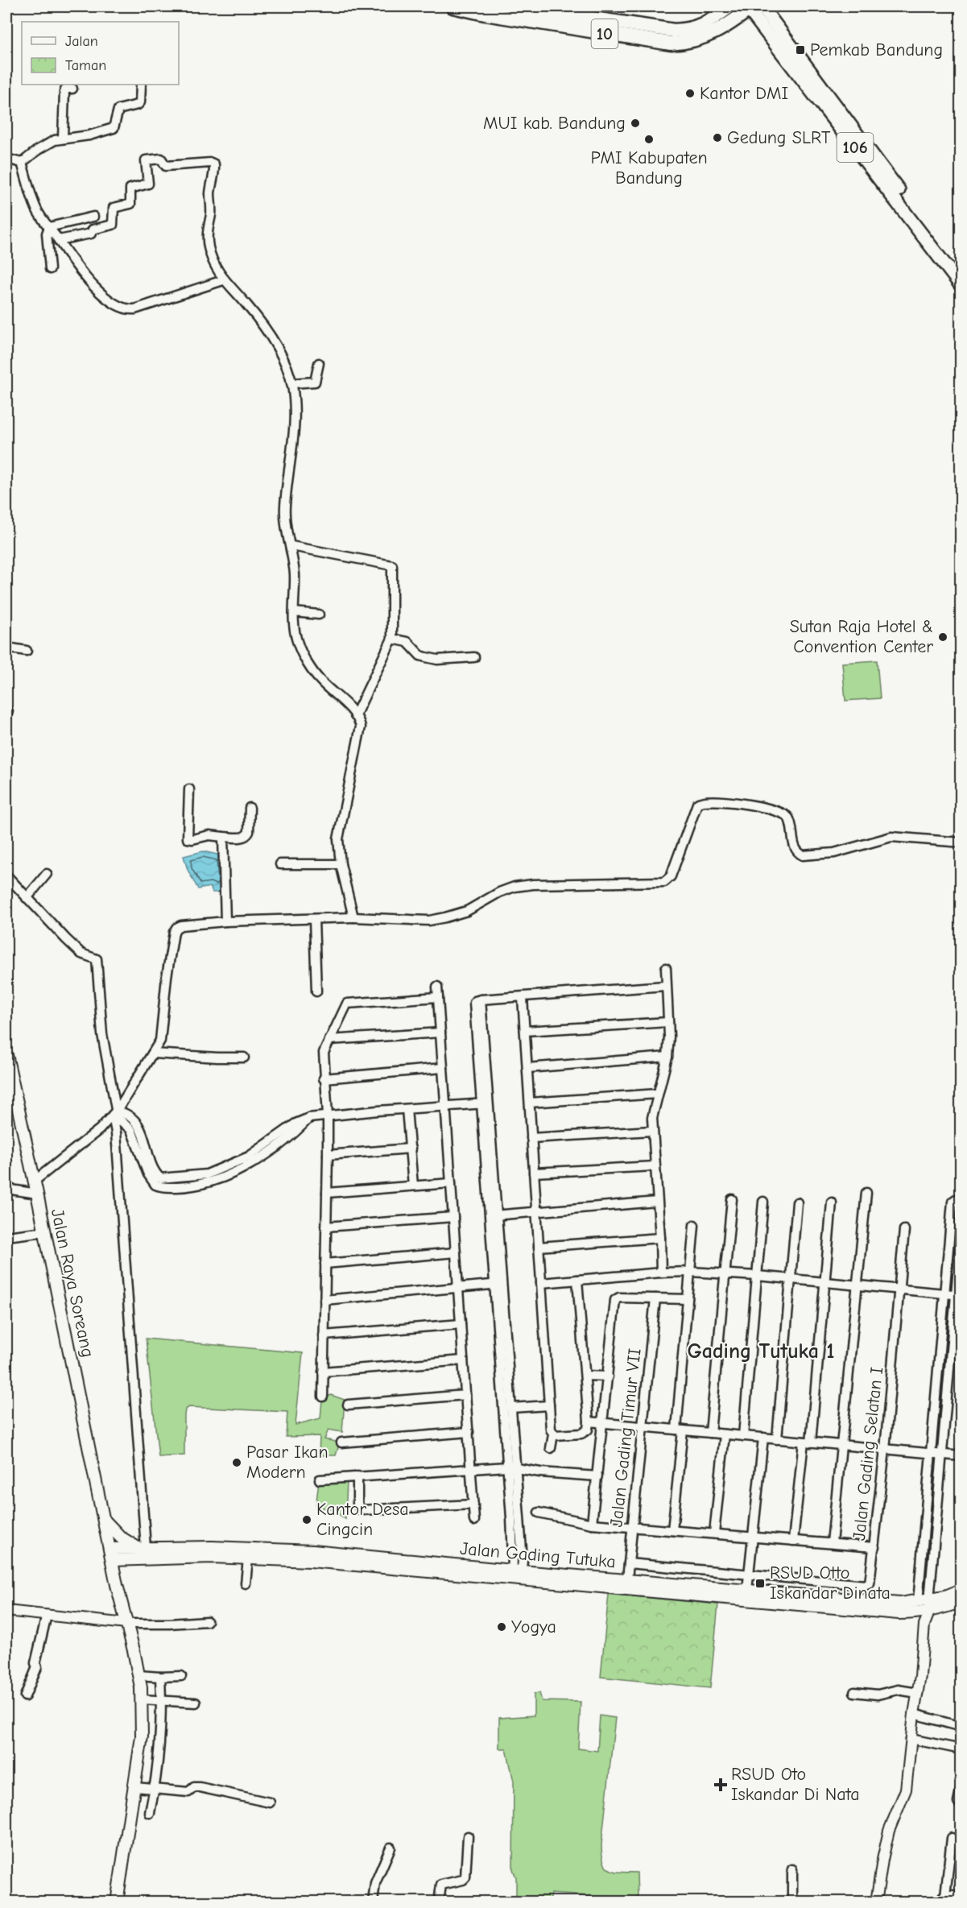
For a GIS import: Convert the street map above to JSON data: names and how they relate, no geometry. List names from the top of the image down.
{
  "streets": {
    "highway": ["10"],
    "main road": ["106", "Jalan Raya Soreang", "Jalan Gading Tutuka"],
    "street": ["Jalan Gading Timur VII", "Jalan Gading Selatan I"]
  },
  "crossings": [
    ["10", "106"],
    ["Jalan Raya Soreang", "Jalan Gading Tutuka"],
    ["Jalan Gading Timur VII", "Jalan Gading Selatan I"],
    ["Jalan Gading Timur VII", "Jalan Gading Tutuka"]
  ],
  "districts": ["Gading Tutuka 1"],
  "places": {
    "transit": ["Pemkab Bandung", "RSUD Otto Iskandar Dinata"],
    "other": [
      "Kantor DMI",
      "MUI kab. Bandung",
      "Gedung SLRT",
      "PMI Kabupaten Bandung",
      "Sutan Raja Hotel & Convention Center",
      "Pasar Ikan Modern",
      "Kantor Desa Cingcin",
      "Yogya"
    ],
    "health": ["RSUD Oto Iskandar Di Nata"]
  },
  "legend": ["Jalan", "Taman"]
}
